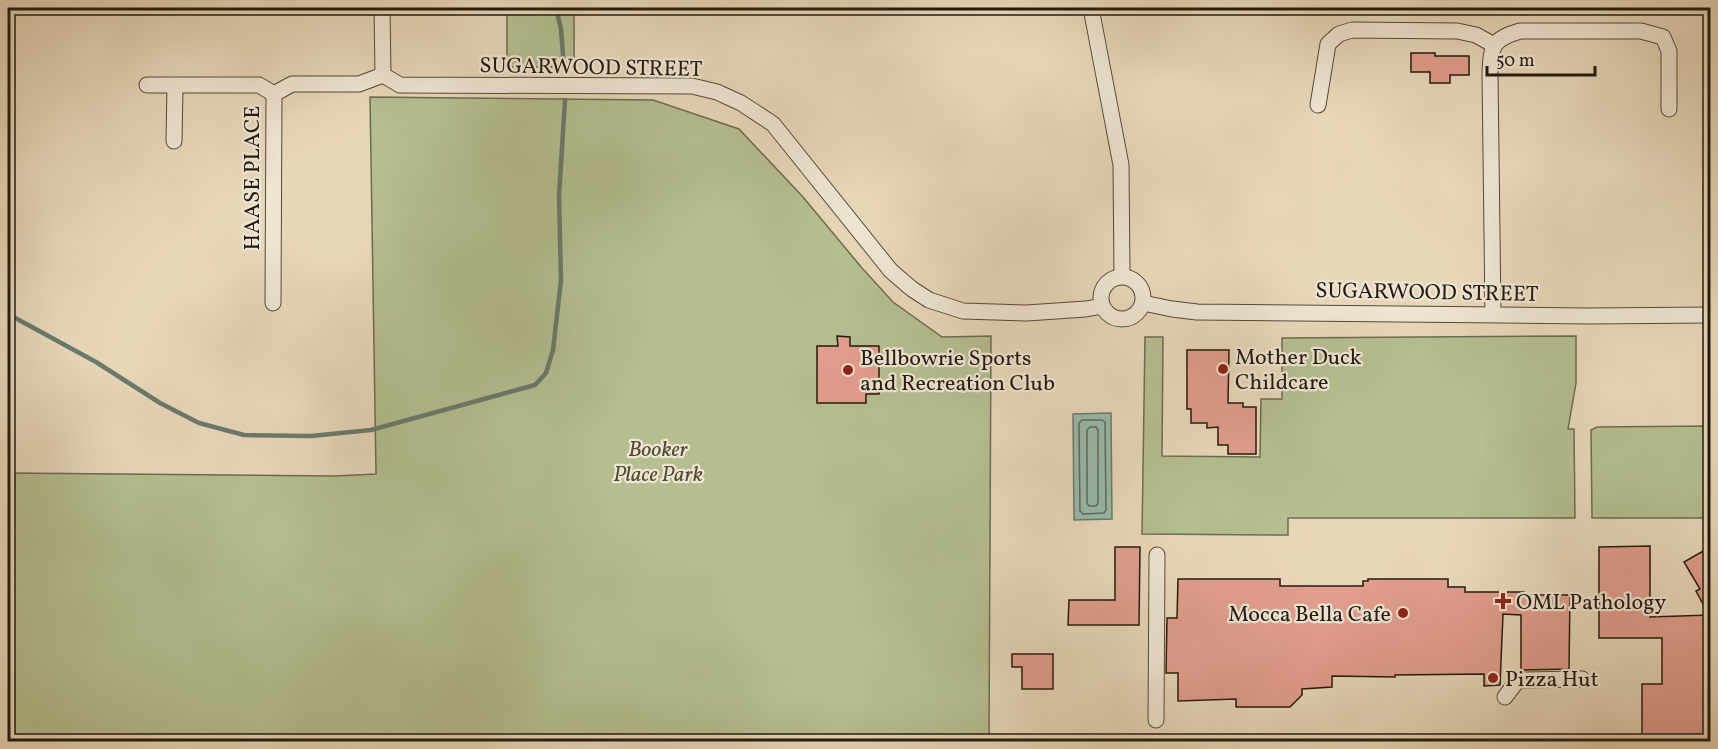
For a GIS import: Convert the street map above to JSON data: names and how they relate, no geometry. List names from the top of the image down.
{
  "streets": {
    "street": ["SUGARWOOD STREET", "HAASE PLACE"]
  },
  "crossings": [
    ["SUGARWOOD STREET", "HAASE PLACE"]
  ],
  "parks": ["Booker Place Park"],
  "places": {
    "other": [
      "Mother Duck Childcare",
      "Bellbowrie Sports and Recreation Club",
      "Mocca Bella Cafe",
      "Pizza Hut"
    ],
    "health": ["OML Pathology"]
  },
  "scale_bar": "50 m"
}
